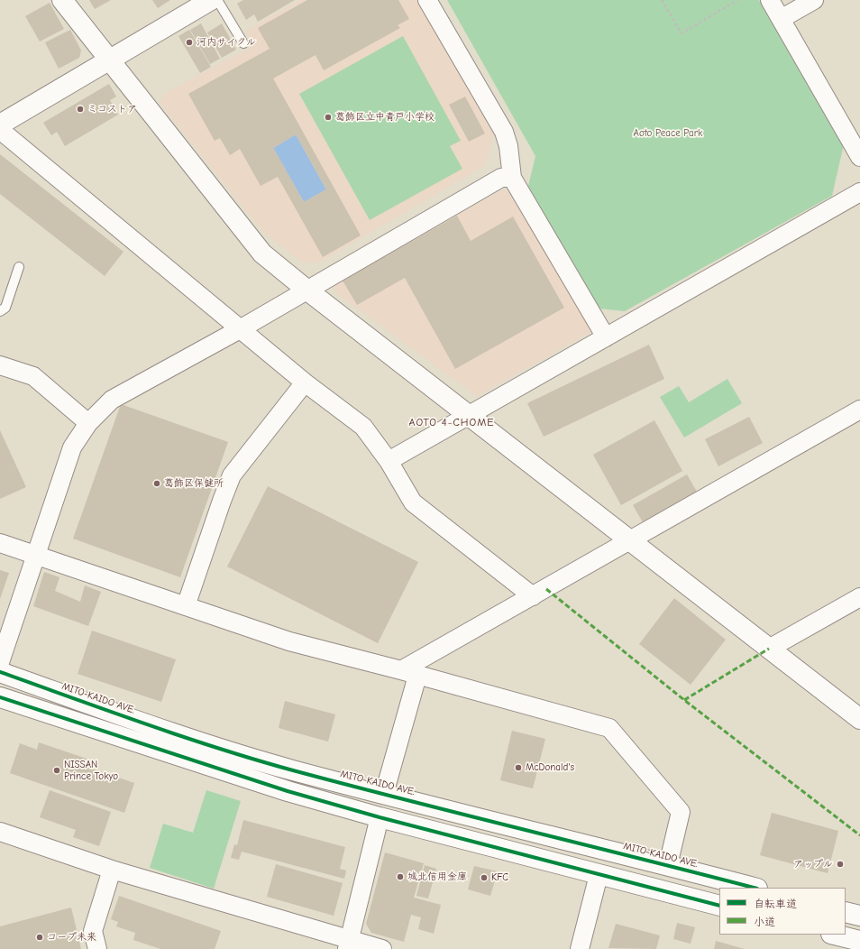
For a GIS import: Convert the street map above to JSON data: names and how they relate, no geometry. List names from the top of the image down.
{
  "streets": {
    "main road": ["MITO-KAIDO AVE."]
  },
  "districts": ["AOTO 4-CHOME"],
  "parks": ["Aoto Peace Park"],
  "places": [
    "河内サイクル",
    "ミコストア",
    "葛飾区立中青戸小学校",
    "葛飾区保健所",
    "McDonald's",
    "NISSAN Prince Tokyo",
    "アップル",
    "城北信用金庫",
    "KFC",
    "コープ未来"
  ],
  "legend": ["自転車道", "小道"]
}
